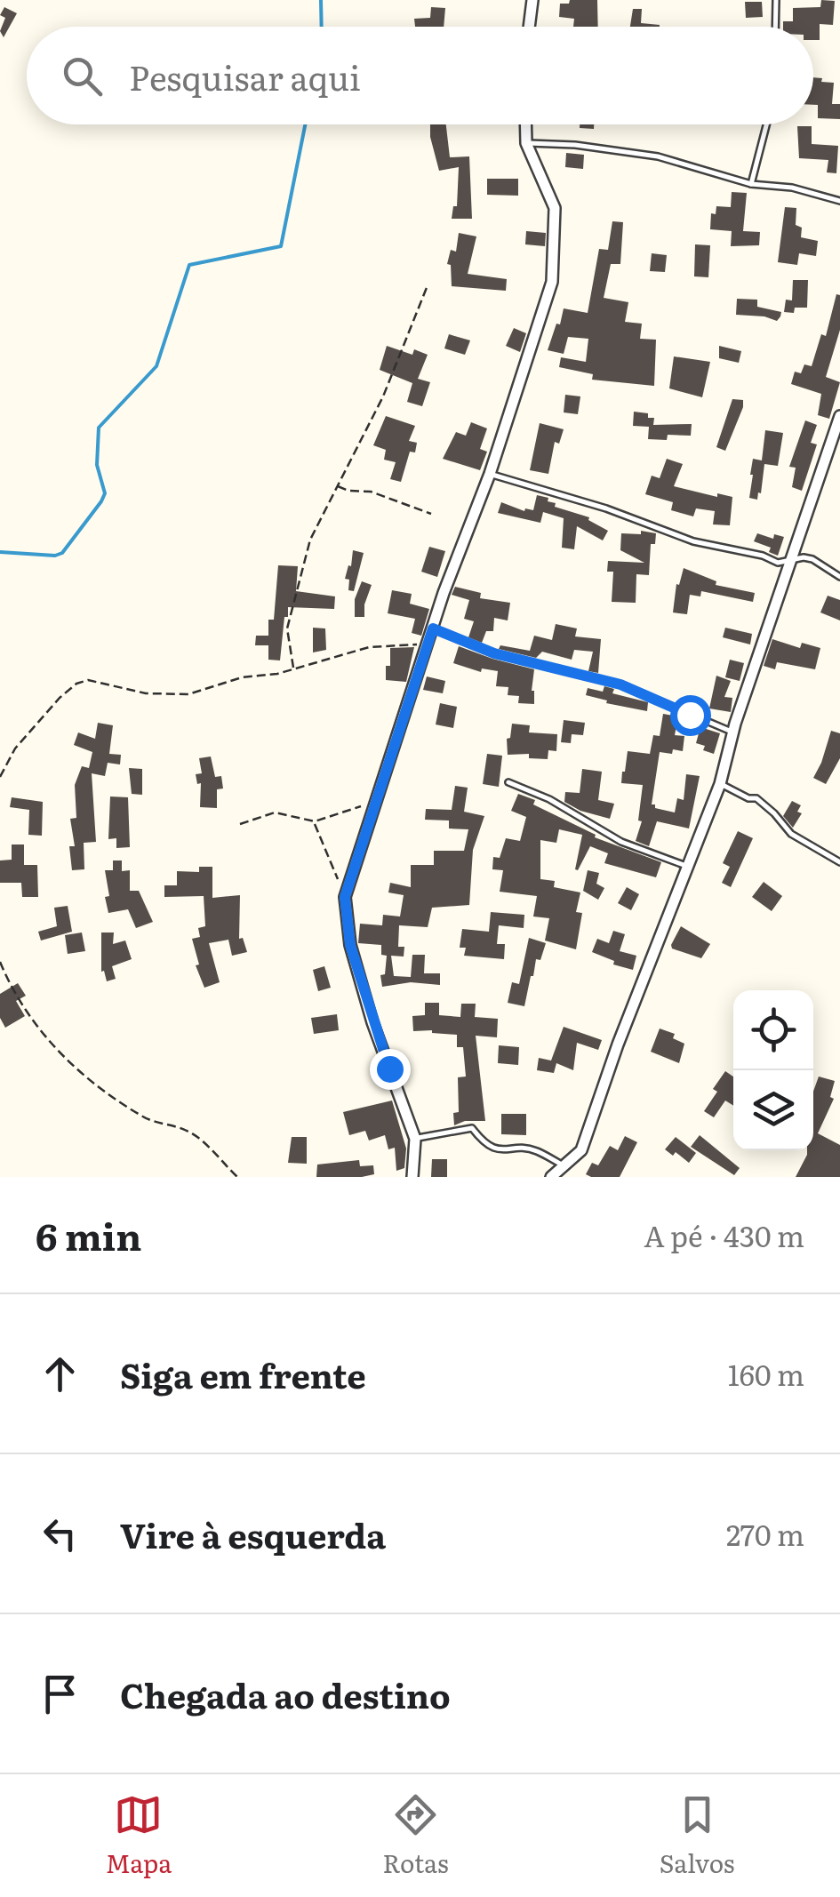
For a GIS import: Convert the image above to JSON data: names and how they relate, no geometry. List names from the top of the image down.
{
  "page": {
    "search": "Pesquisar aqui",
    "heading": ["6 min", "A pé · 430 m"],
    "list": [
      ["Siga em frente", "160 m"],
      ["Vire à esquerda", "270 m"],
      "Chegada ao destino"
    ],
    "nav": ["Mapa", "Rotas", "Salvos"]
  }
}
